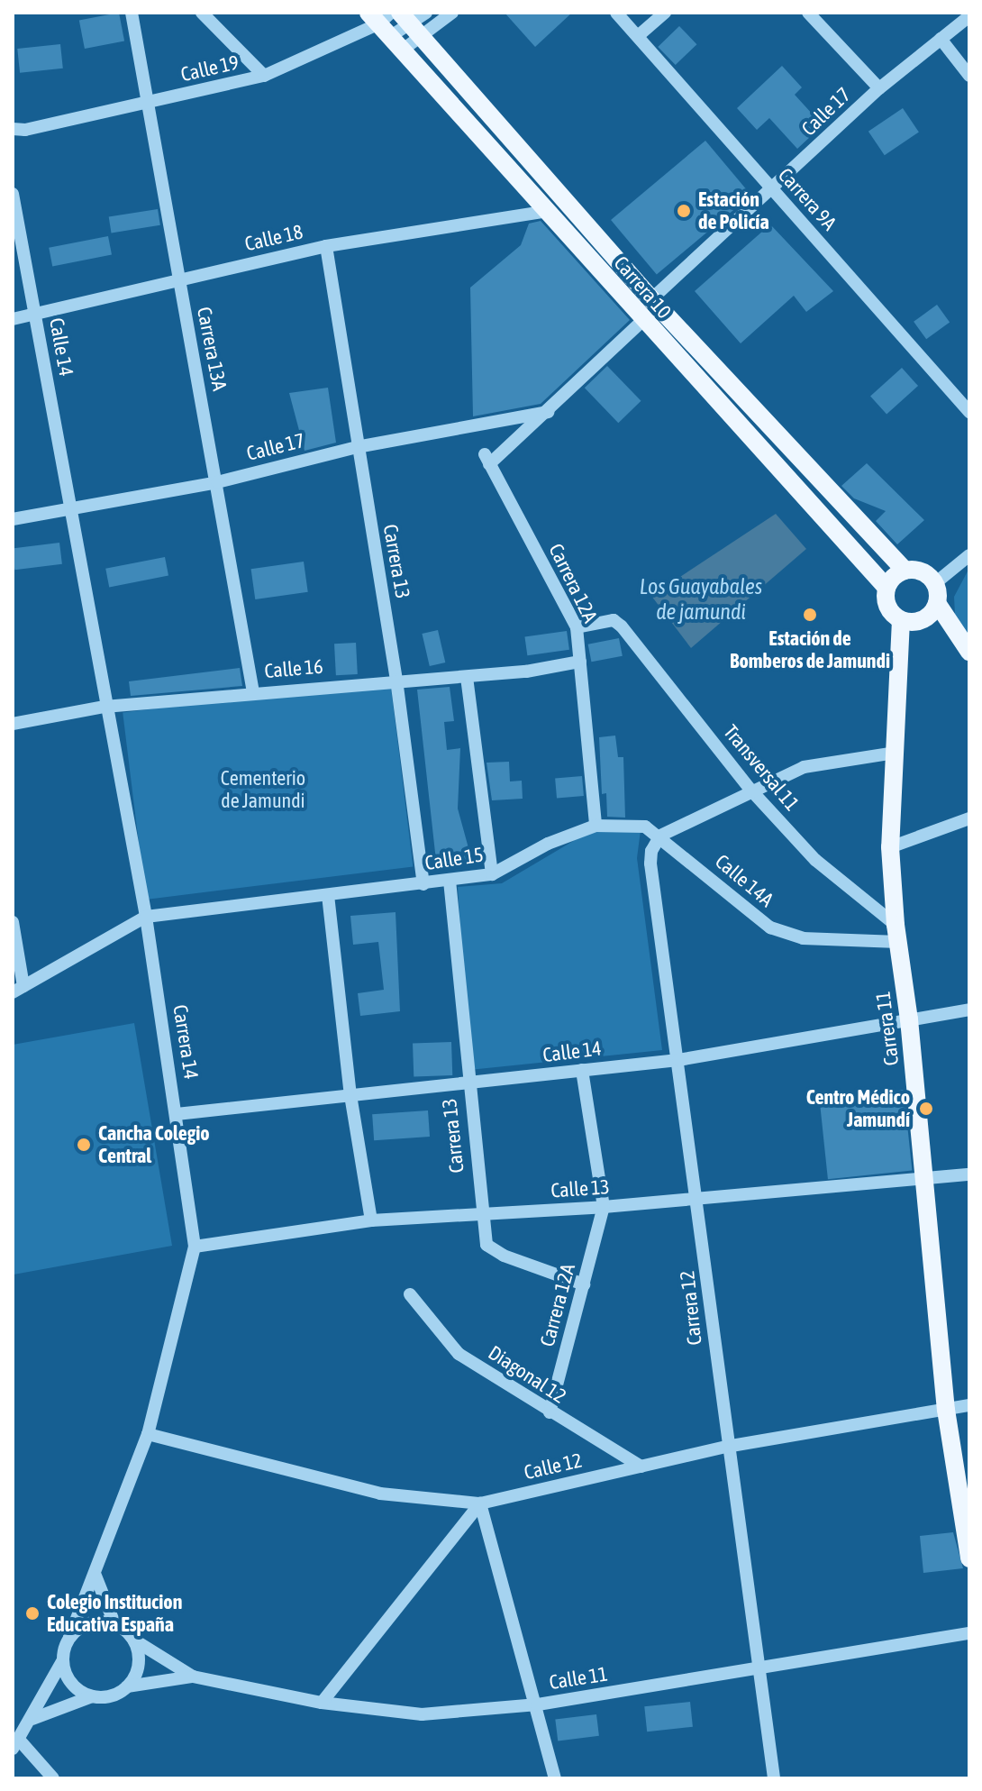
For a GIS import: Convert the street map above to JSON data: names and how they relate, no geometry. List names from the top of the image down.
{
  "streets": {
    "main road": ["Carrera 10", "Carrera 11"],
    "street": [
      "Calle 19",
      "Calle 17",
      "Carrera 9A",
      "Calle 18",
      "Calle 14",
      "Carrera 13A",
      "Carrera 13",
      "Carrera 12A",
      "Calle 16",
      "Transversal 11",
      "Calle 15",
      "Calle 14A",
      "Carrera 14",
      "Calle 13",
      "Carrera 12",
      "Diagonal 12",
      "Calle 12",
      "Calle 11"
    ]
  },
  "crossings": [
    ["Calle 19", "Carrera 10"],
    ["Calle 19", "Carrera 13A"],
    ["Calle 17", "Carrera 9A"],
    ["Calle 17", "Carrera 10"],
    ["Calle 17", "Calle 14"],
    ["Calle 17", "Carrera 13A"],
    ["Calle 17", "Carrera 13"],
    ["Calle 17", "Carrera 12A"],
    ["Calle 17", "Carrera 14"],
    ["Calle 18", "Carrera 10"],
    ["Calle 18", "Calle 14"],
    ["Calle 18", "Carrera 13A"],
    ["Calle 18", "Carrera 13"],
    ["Carrera 10", "Carrera 11"],
    ["Calle 14", "Carrera 13"],
    ["Calle 14", "Carrera 11"],
    ["Calle 14", "Carrera 14"],
    ["Calle 14", "Carrera 12"],
    ["Carrera 13A", "Calle 16"],
    ["Carrera 13", "Carrera 12A"],
    ["Carrera 13", "Calle 16"],
    ["Carrera 13", "Calle 15"],
    ["Carrera 13", "Calle 13"],
    ["Carrera 12A", "Calle 16"],
    ["Carrera 12A", "Transversal 11"],
    ["Carrera 12A", "Calle 15"],
    ["Carrera 12A", "Calle 13"],
    ["Carrera 12A", "Diagonal 12"],
    ["Calle 16", "Carrera 14"],
    ["Transversal 11", "Calle 14A"],
    ["Transversal 11", "Carrera 11"],
    ["Calle 15", "Calle 14A"],
    ["Calle 15", "Carrera 14"],
    ["Calle 15", "Carrera 12"],
    ["Calle 14A", "Carrera 11"],
    ["Calle 14A", "Carrera 12"],
    ["Carrera 11", "Calle 13"],
    ["Carrera 11", "Calle 12"],
    ["Carrera 14", "Calle 13"],
    ["Carrera 14", "Calle 12"],
    ["Carrera 14", "Calle 11"],
    ["Calle 13", "Carrera 12"],
    ["Carrera 12", "Calle 12"],
    ["Carrera 12", "Calle 11"],
    ["Diagonal 12", "Calle 12"]
  ],
  "water": ["Los Guayabales de jamundi"],
  "parks": ["Cementerio de Jamundi"],
  "places": [
    "Estación de Policía",
    "Estación de Bomberos de Jamundi",
    "Centro Médico Jamundí",
    "Cancha Colegio Central",
    "Colegio Institucion Educativa España"
  ]
}
